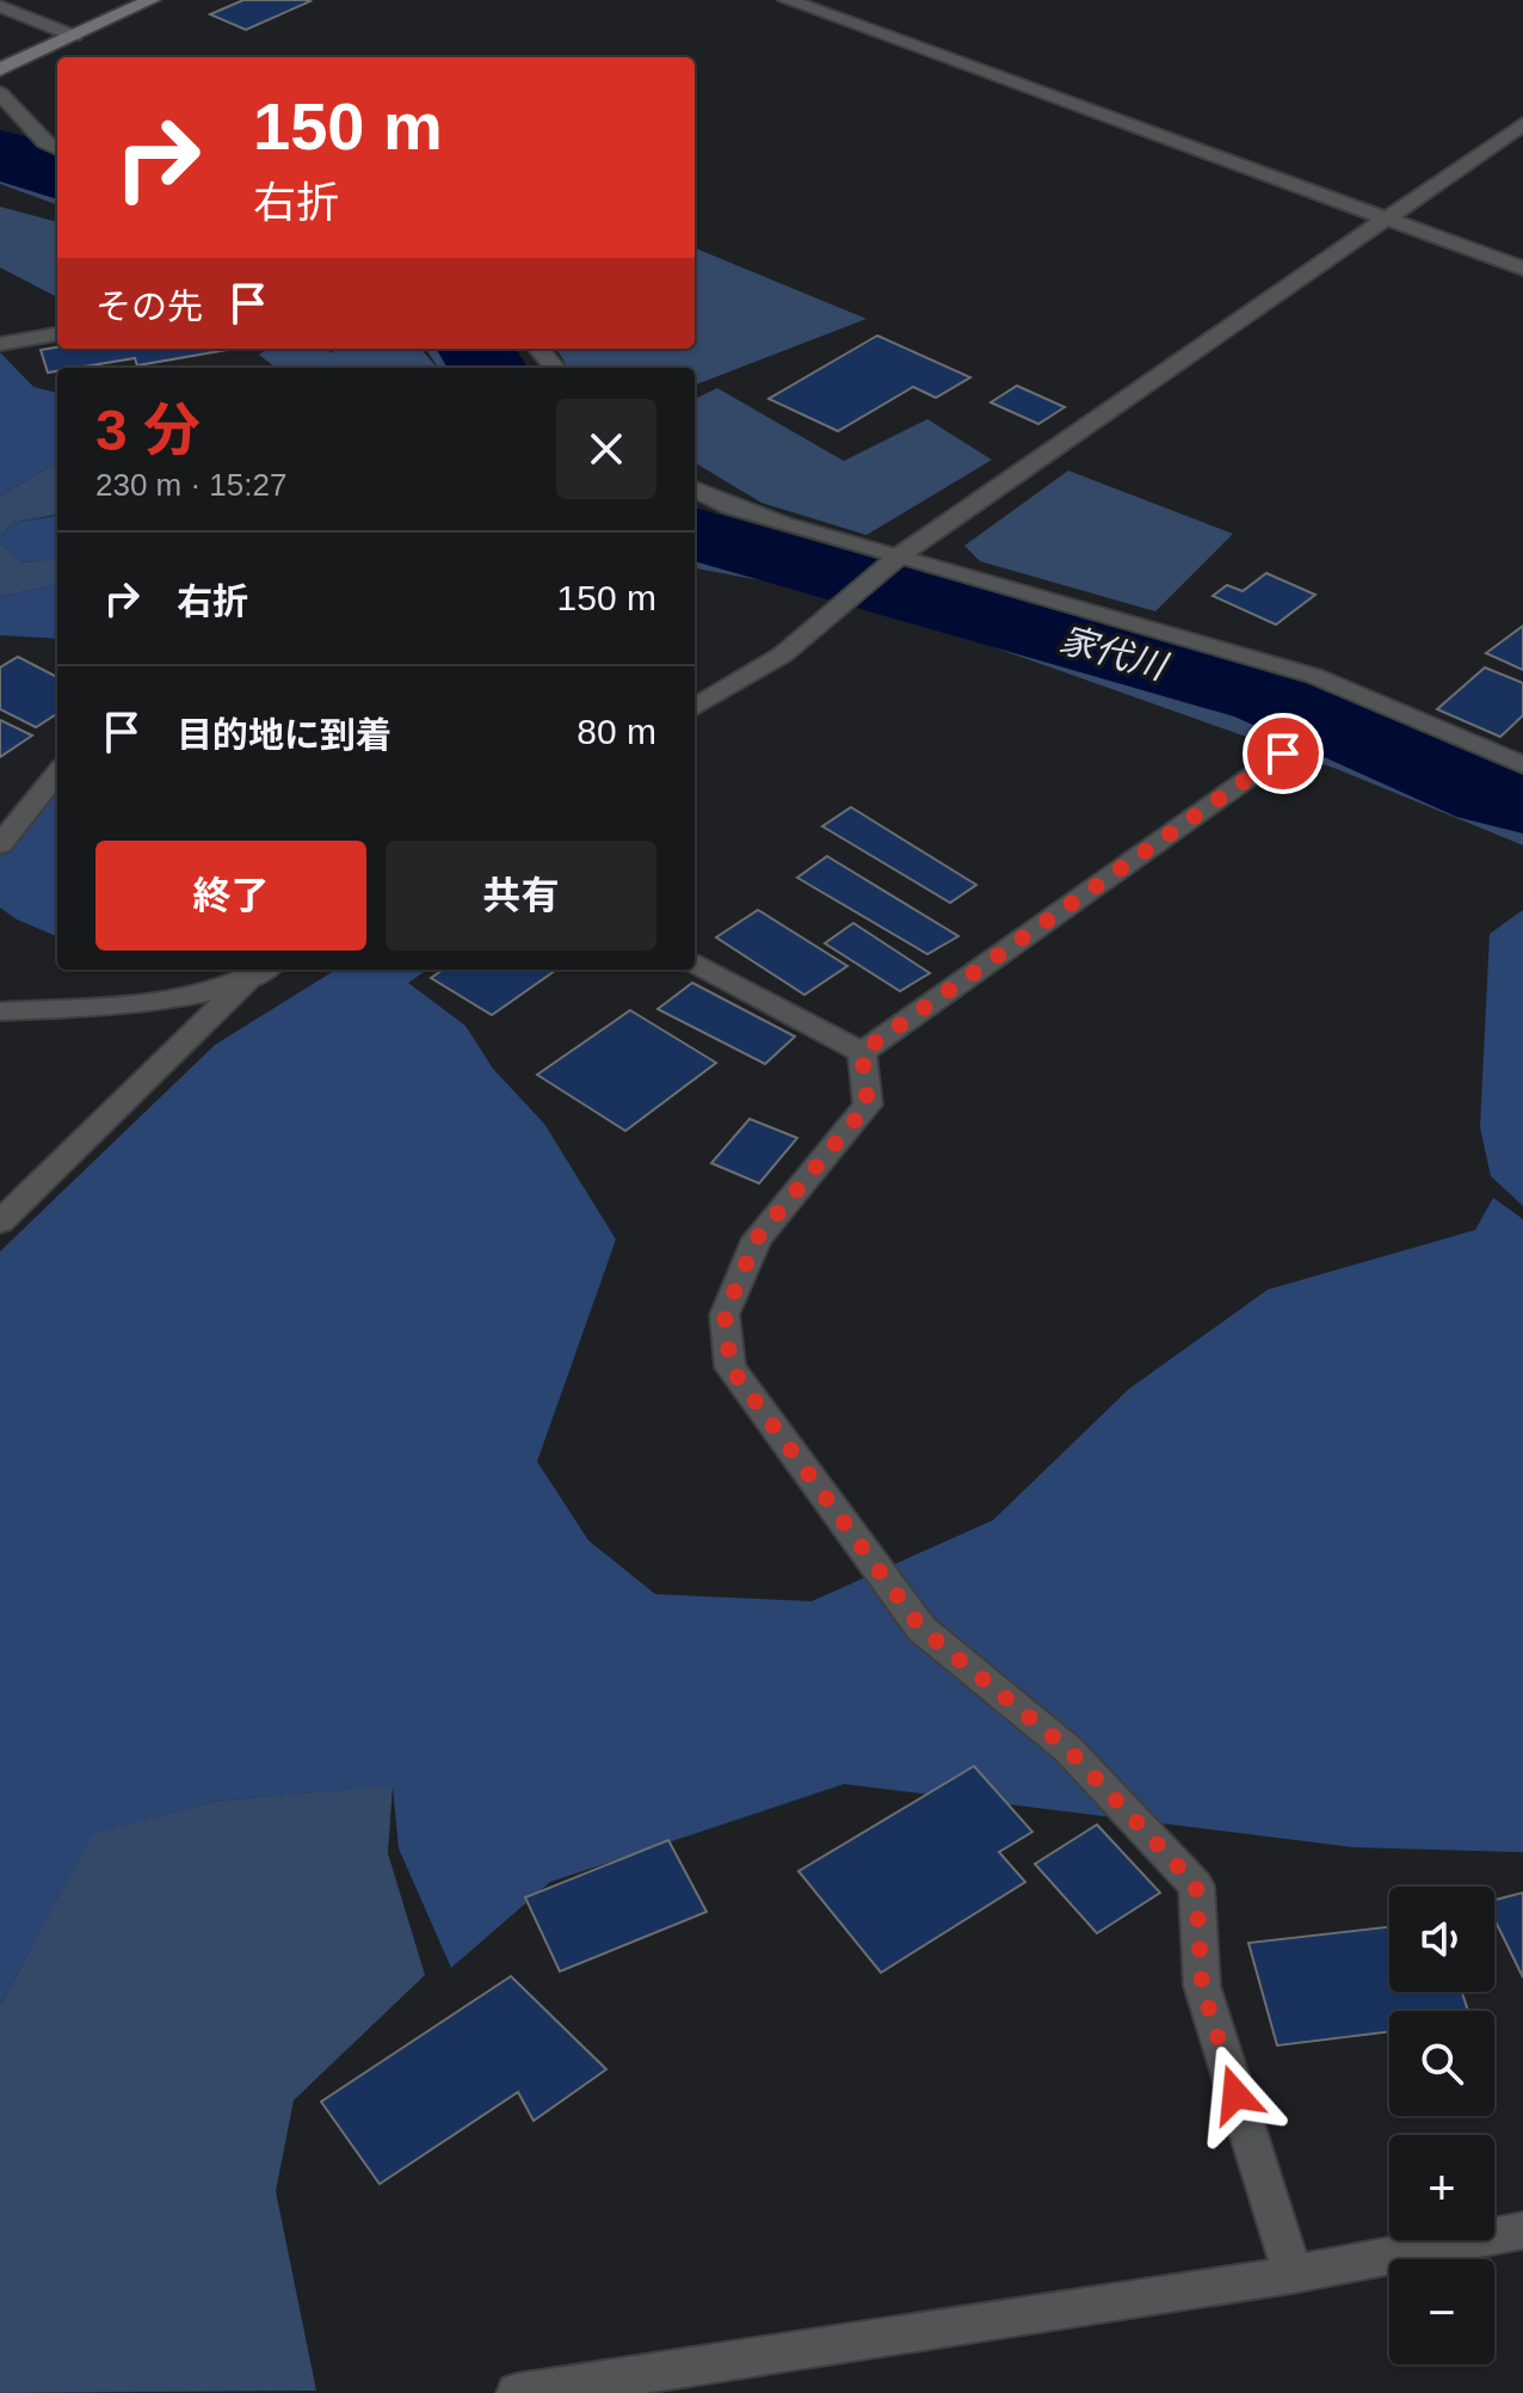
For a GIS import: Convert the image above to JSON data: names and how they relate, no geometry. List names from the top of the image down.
{
  "water": ["家代川"],
  "page": {
    "turn": ["150 m", "右折"],
    "then": "その先",
    "heading": ["3 分", "230 m · 15:27"],
    "list": [
      {
        "name": "右折",
        "value": "150 m"
      },
      {
        "name": "目的地に到着",
        "value": "80 m"
      }
    ],
    "buttons": ["終了", "共有"],
    "map_buttons": ["+", "−"]
  }
}
